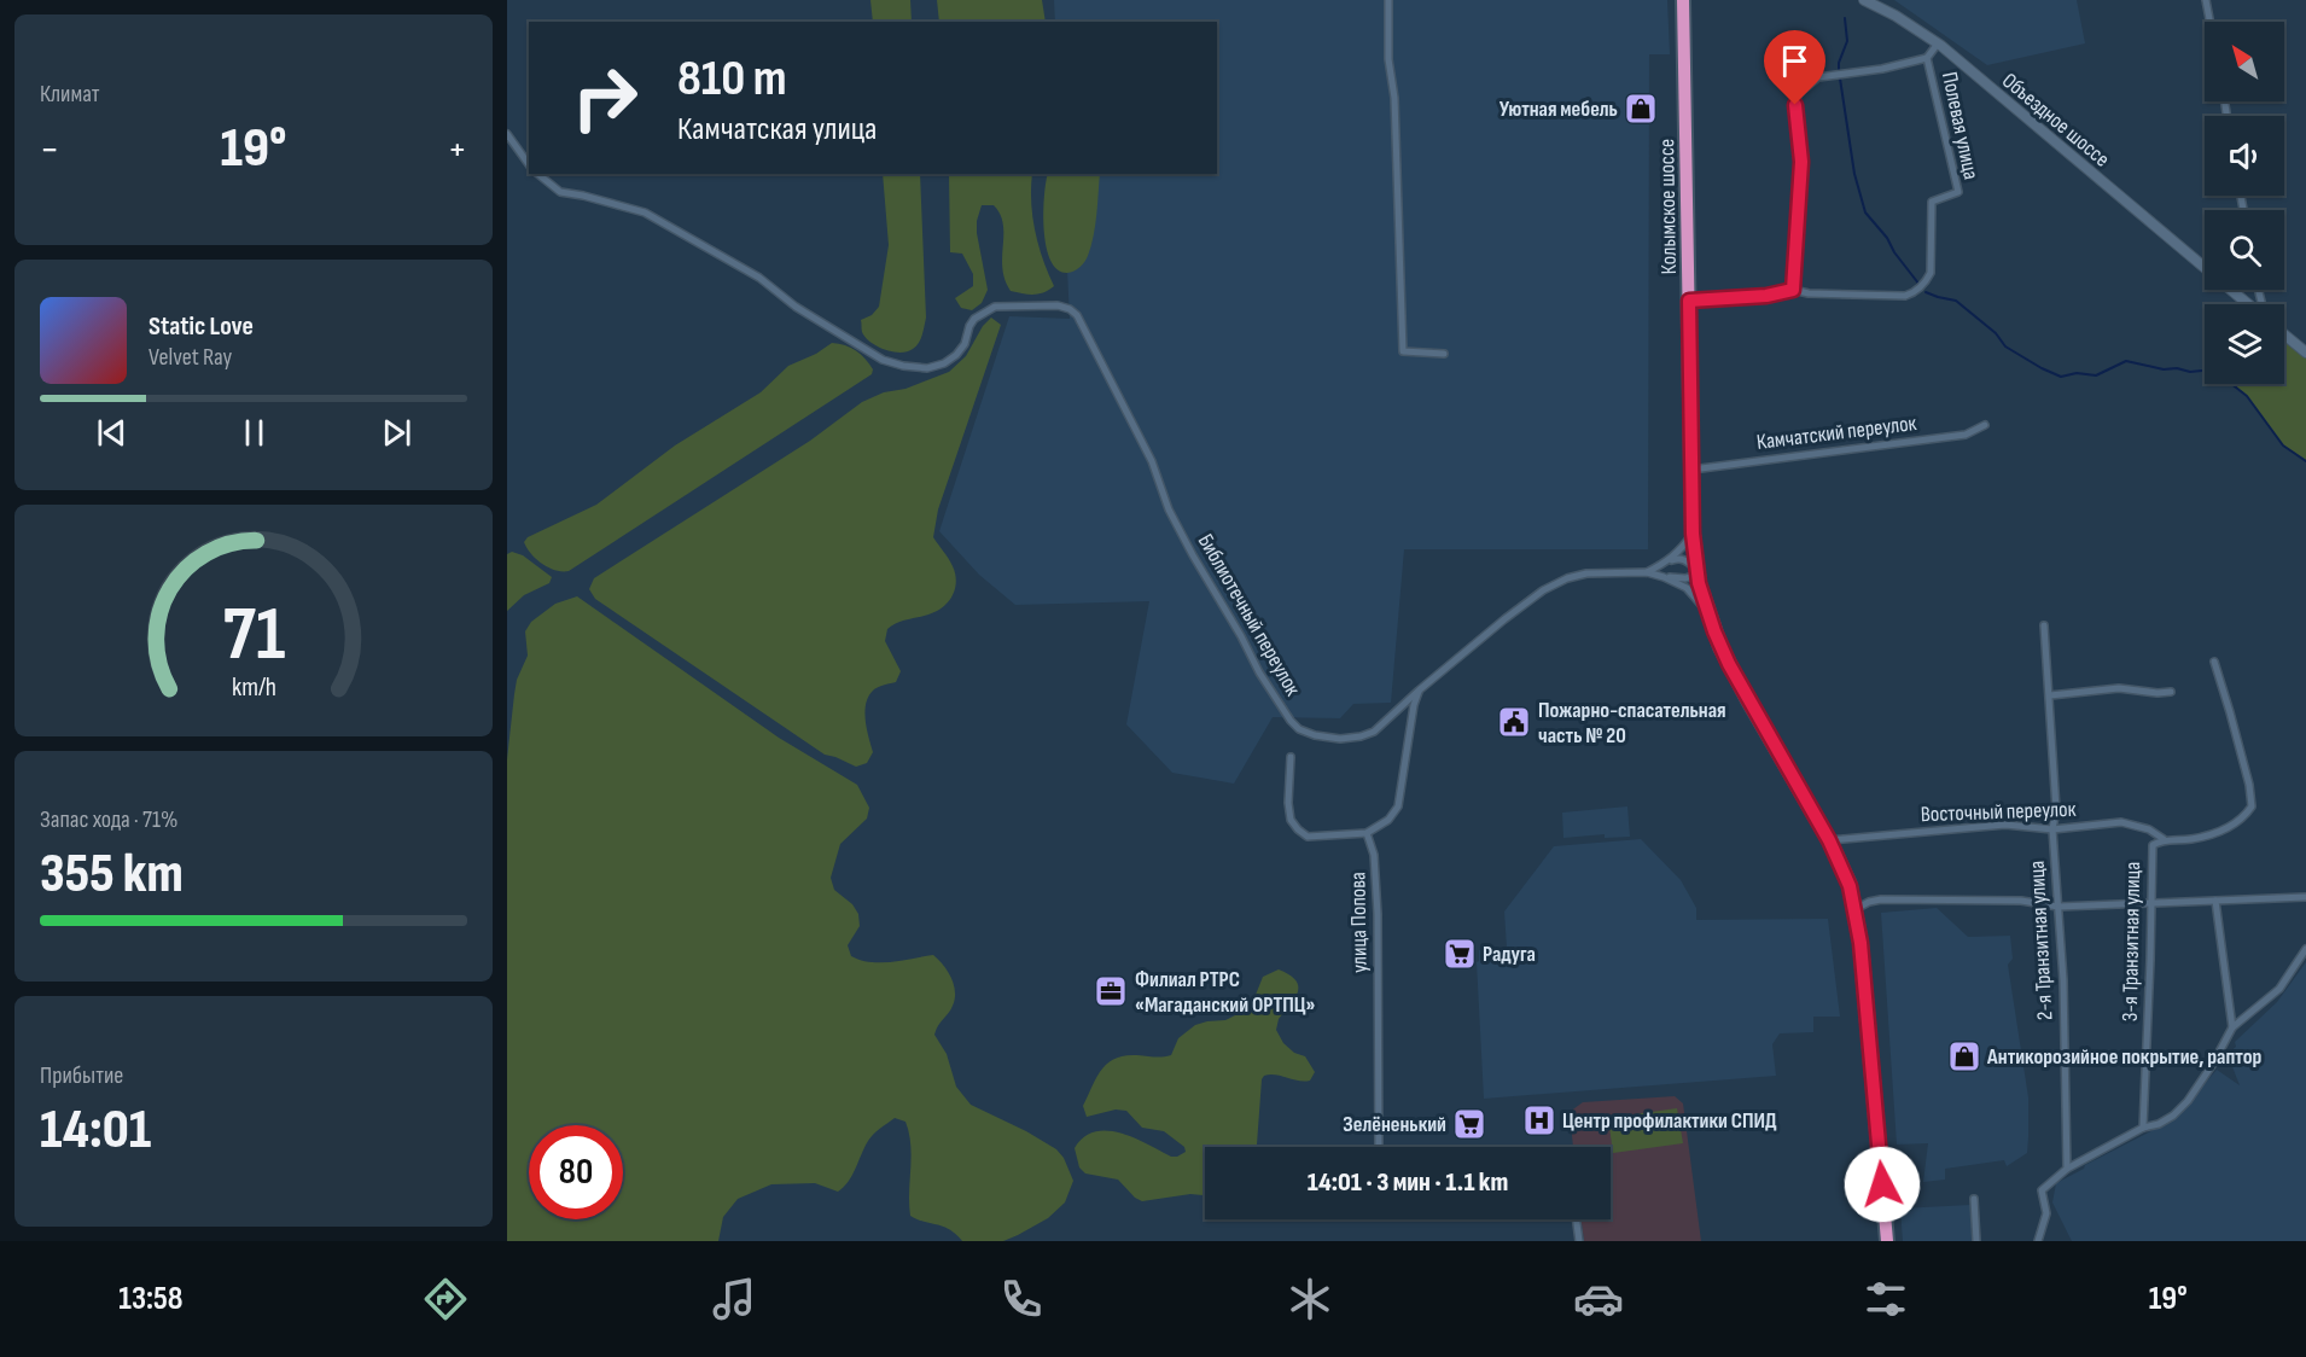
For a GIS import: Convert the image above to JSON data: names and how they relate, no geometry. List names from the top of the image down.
{
  "streets": {
    "highway": ["Колымское шоссе"],
    "street": [
      "Объездное шоссе",
      "Полевая улица",
      "Камчатский переулок",
      "Библиотечный переулок",
      "Восточный переулок",
      "улица Попова",
      "2-я Транзитная улица",
      "3-я Транзитная улица"
    ]
  },
  "crossings": [
    ["Объездное шоссе", "Полевая улица"],
    ["Колымское шоссе", "Камчатский переулок"],
    ["Колымское шоссе", "Библиотечный переулок"],
    ["Колымское шоссе", "Восточный переулок"],
    ["Восточный переулок", "2-я Транзитная улица"],
    ["Восточный переулок", "3-я Транзитная улица"]
  ],
  "places": {
    "shop": ["Уютная мебель", "Антикорозийное покрытие, раптор"],
    "public building": ["Пожарно-спасательная часть № 20"],
    "supermarket": ["Радуга", "Зелёненький"],
    "office": ["Филиал РТРС «Магаданский ОРТПЦ»"],
    "hospital": ["Центр профилактики СПИД"]
  },
  "north": "top left",
  "page": {
    "tile": [
      "Климат",
      ["Запас хода · 71%", "355 km"],
      ["Прибытие", "14:01"]
    ],
    "turn": ["810 m", "Камчатская улица"],
    "heat": ["−", "19°", "+"],
    "song": ["Static Love", "Velvet Ray"],
    "limit": "80",
    "trip": "14:01 · 3 мин · 1.1 km",
    "tabs": ["13:58", "19°"],
    "gauge": ["71", "km/h"]
  }
}
